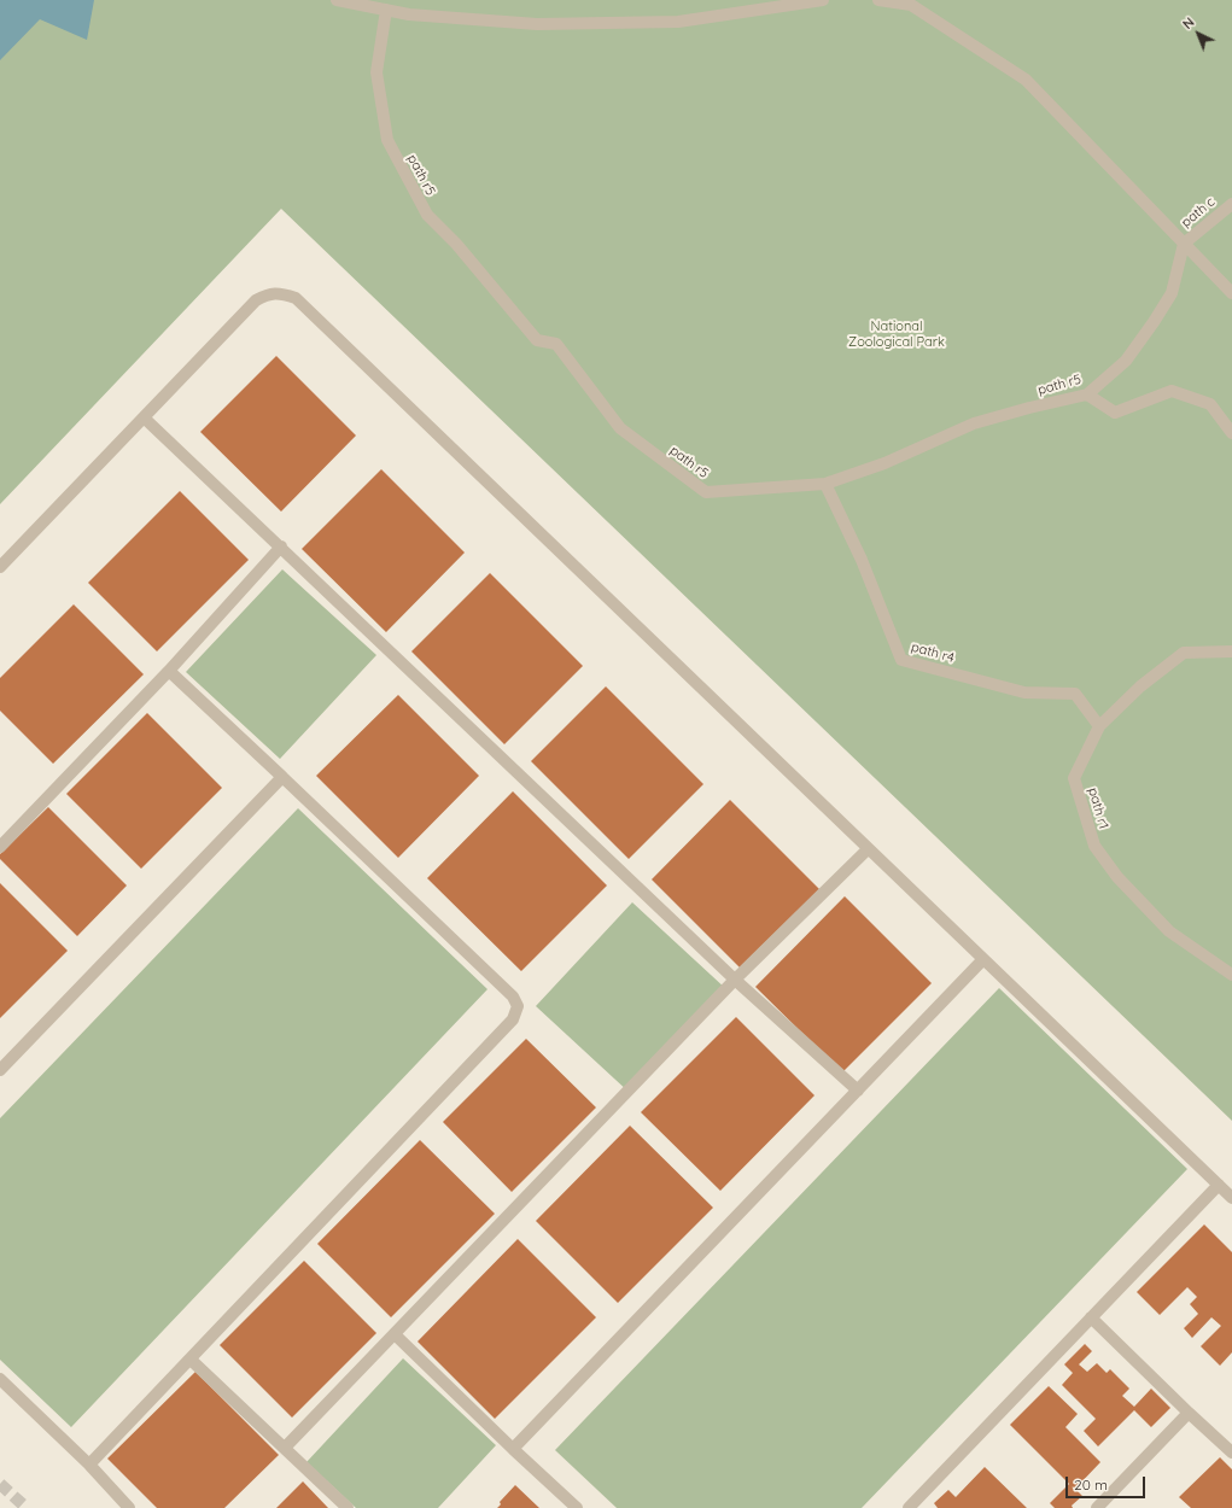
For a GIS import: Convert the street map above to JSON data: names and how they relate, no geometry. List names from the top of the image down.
{
  "streets": {
    "street": [
      "path r5",
      "path c",
      "path r4",
      "path r1"
    ]
  },
  "crossings": [
    ["path r5", "path c"],
    ["path r5", "path r4"],
    ["path r4", "path r1"]
  ],
  "parks": ["National Zoological Park"],
  "scale_bar": "20 m",
  "north": "top left"
}
